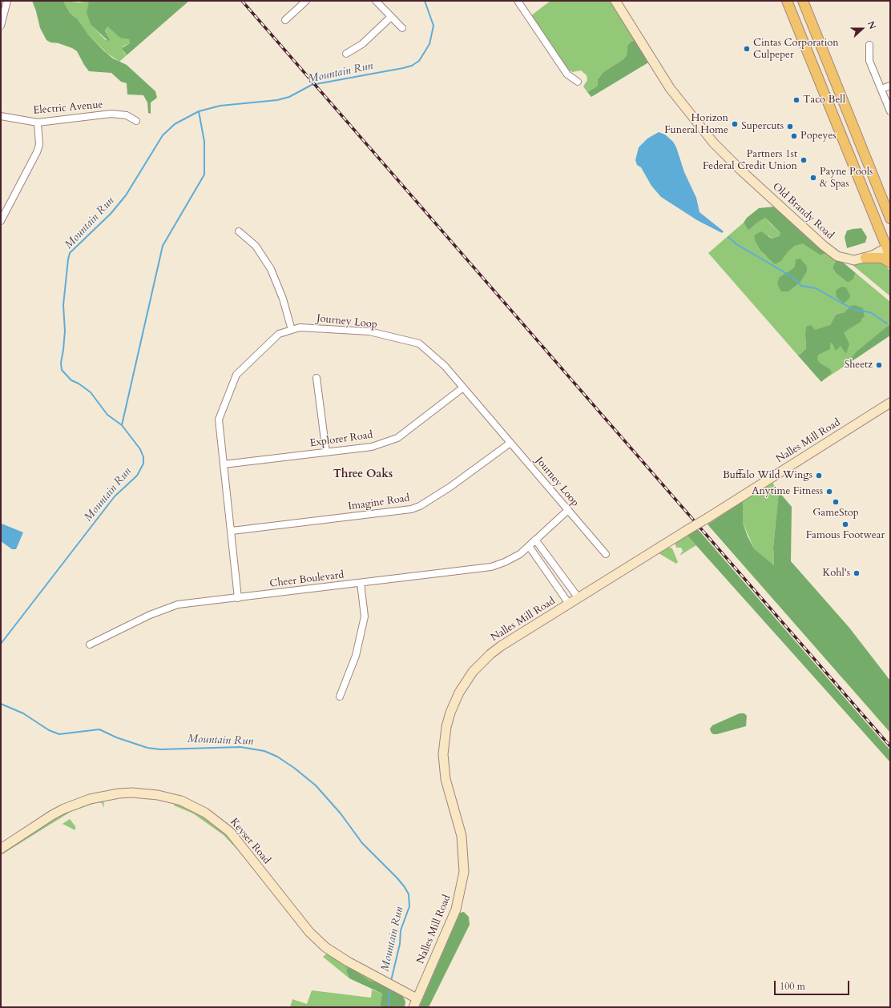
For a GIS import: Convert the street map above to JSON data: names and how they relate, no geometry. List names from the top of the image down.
{
  "streets": {
    "street": [
      "Electric Avenue",
      "Old Brandy Road",
      "Journey Loop",
      "Explorer Road",
      "Nalles Mill Road",
      "Imagine Road",
      "Cheer Boulevard",
      "Keyser Road"
    ]
  },
  "crossings": [
    ["Journey Loop", "Explorer Road"],
    ["Journey Loop", "Imagine Road"],
    ["Journey Loop", "Cheer Boulevard"],
    ["Nalles Mill Road", "Keyser Road"]
  ],
  "districts": ["Three Oaks"],
  "water": ["Mountain Run"],
  "places": [
    "Cintas Corporation Culpeper",
    "Taco Bell",
    "Horizon Funeral Home",
    "Supercuts",
    "Popeyes",
    "Partners 1st Federal Credit Union",
    "Payne Pools & Spas",
    "Sheetz",
    "Buffalo Wild Wings",
    "Anytime Fitness",
    "GameStop",
    "Famous Footwear",
    "Kohl's"
  ],
  "scale_bar": "100 m",
  "north": "right"
}
